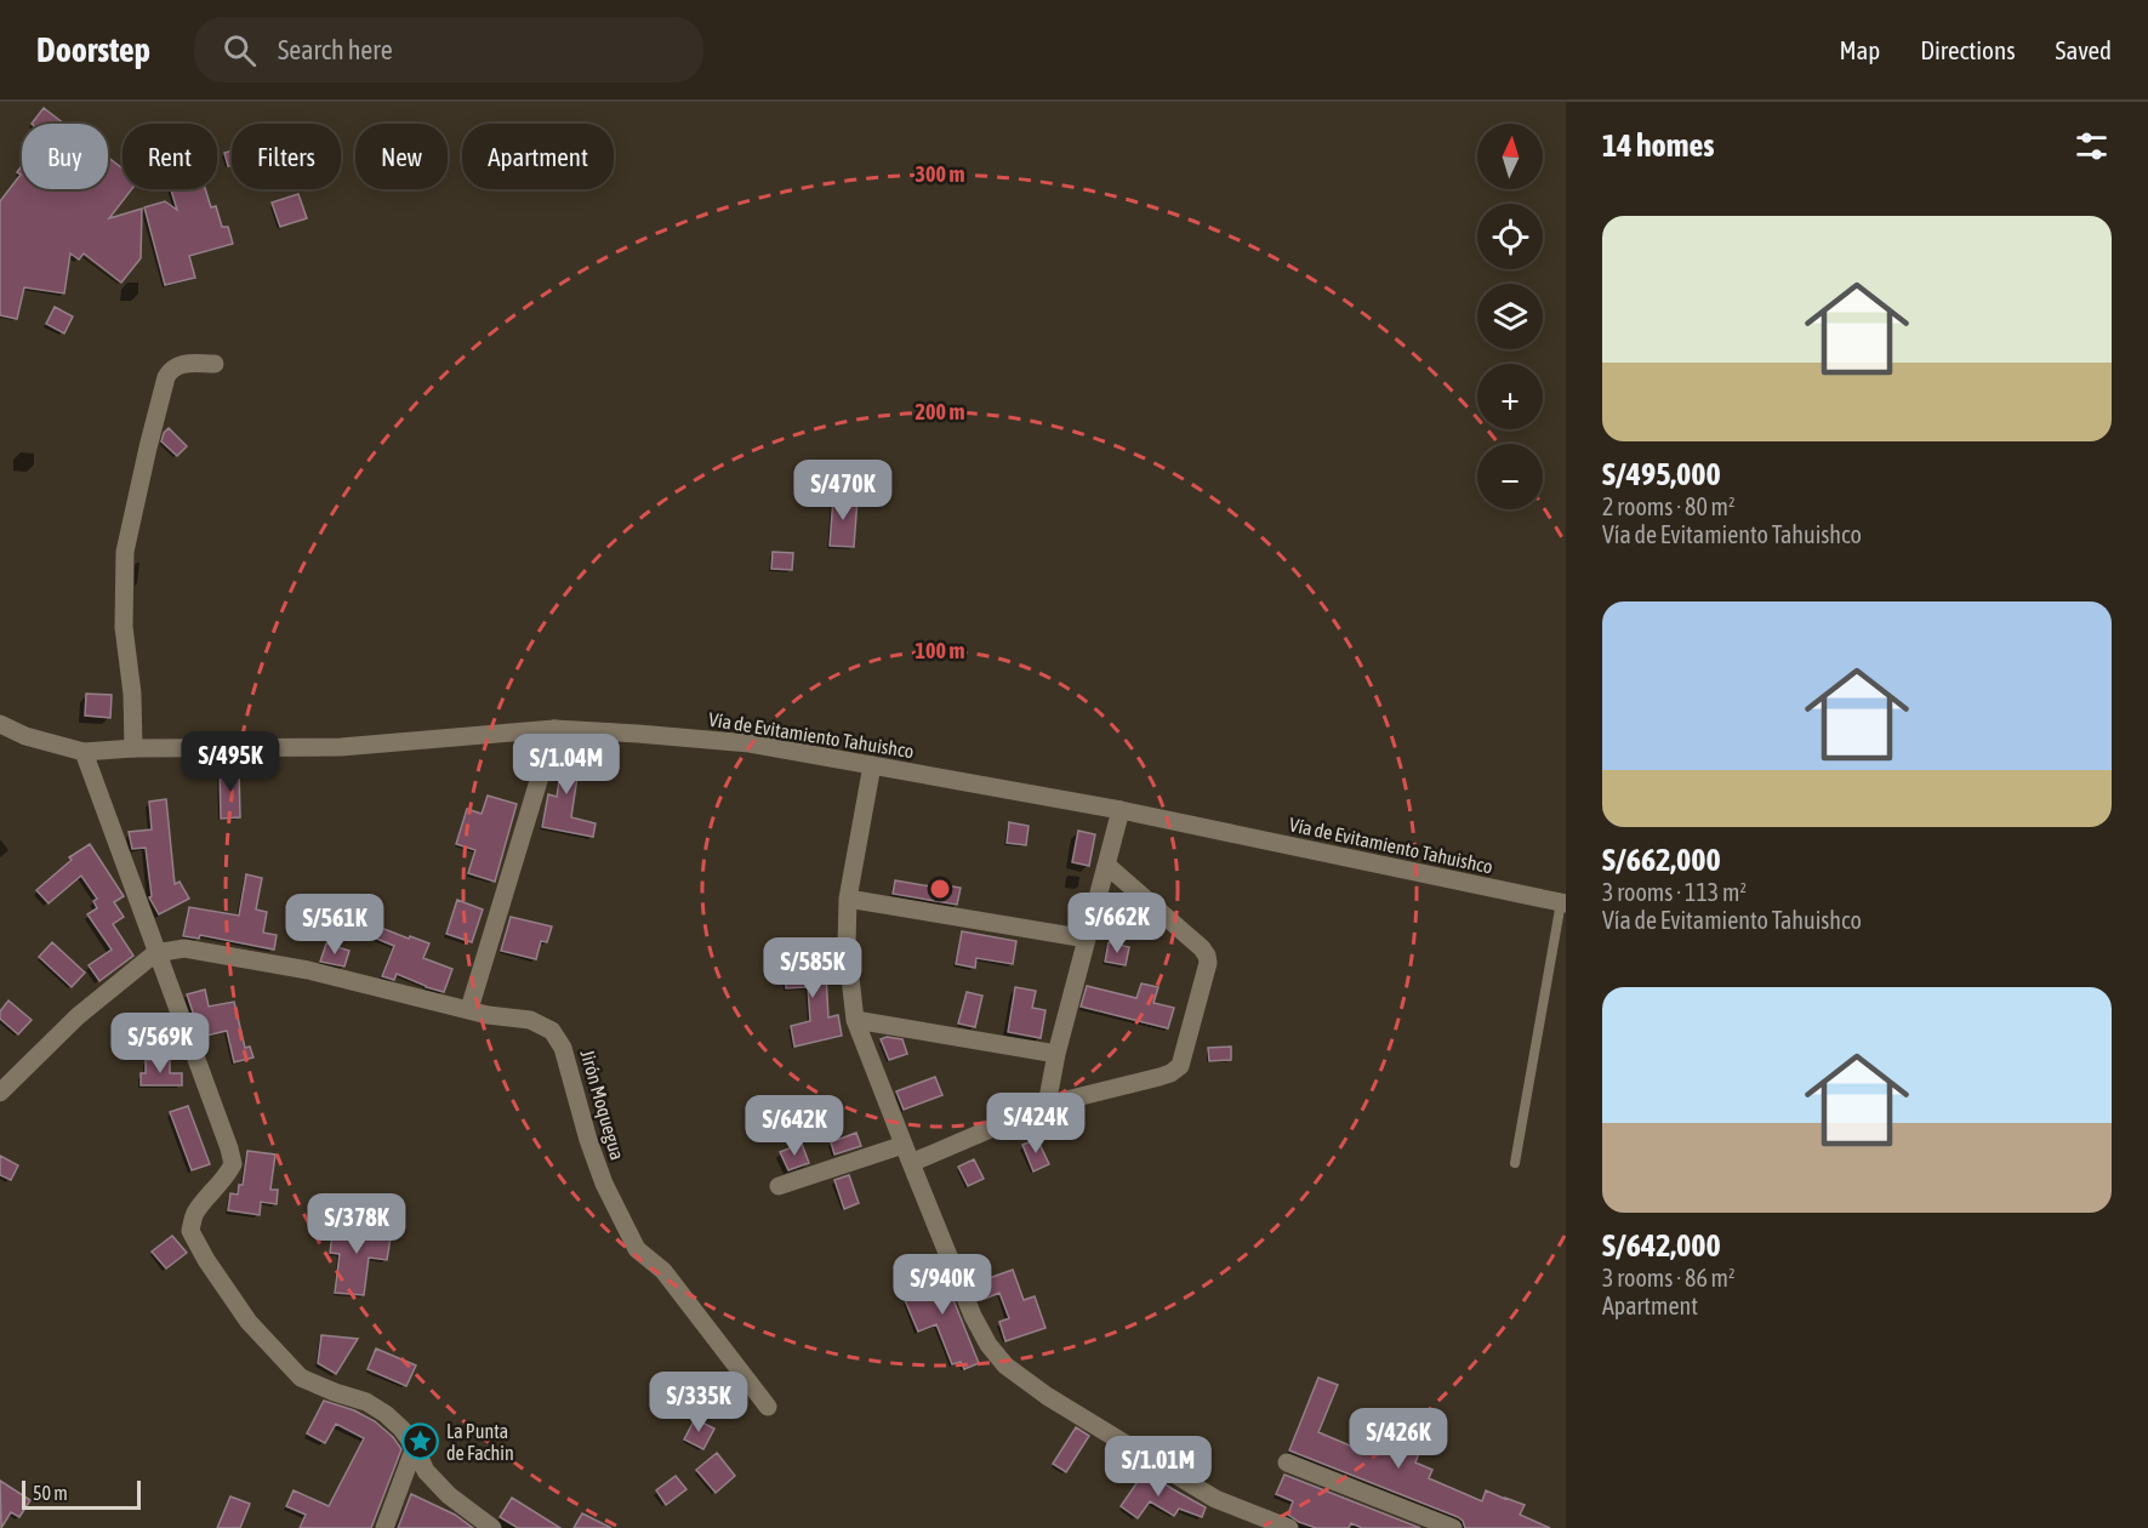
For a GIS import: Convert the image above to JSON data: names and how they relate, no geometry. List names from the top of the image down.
{
  "streets": {
    "street": ["Vía de Evitamiento Tahuishco", "Jirón Moquegua"]
  },
  "places": {
    "place": ["La Punta de Fachin"]
  },
  "scale_bar": "50 m",
  "north": "top",
  "page": {
    "header": "Doorstep",
    "search": "Search here",
    "nav": ["Map", "Directions", "Saved"],
    "heading": "14 homes",
    "map_buttons": ["+", "−"],
    "chip": [
      "Buy",
      "Rent",
      "Filters",
      "New",
      "Apartment"
    ],
    "list": [
      {
        "name": "S/495,000",
        "note": "2 rooms · 80 m² · Vía de Evitamiento Tahuishco"
      },
      {
        "name": "S/662,000",
        "note": "3 rooms · 113 m² · Vía de Evitamiento Tahuishco"
      },
      {
        "name": "S/642,000",
        "note": "3 rooms · 86 m² · Apartment"
      }
    ],
    "price": [
      "S/470K",
      "S/495K",
      "S/1.04M",
      "S/662K",
      "S/561K",
      "S/585K",
      "S/569K",
      "S/424K",
      "S/642K",
      "S/378K",
      "S/940K",
      "S/335K",
      "S/426K",
      "S/1.01M"
    ],
    "scale": "50 m"
  },
  "rings": ["300 m", "200 m", "100 m"]
}
